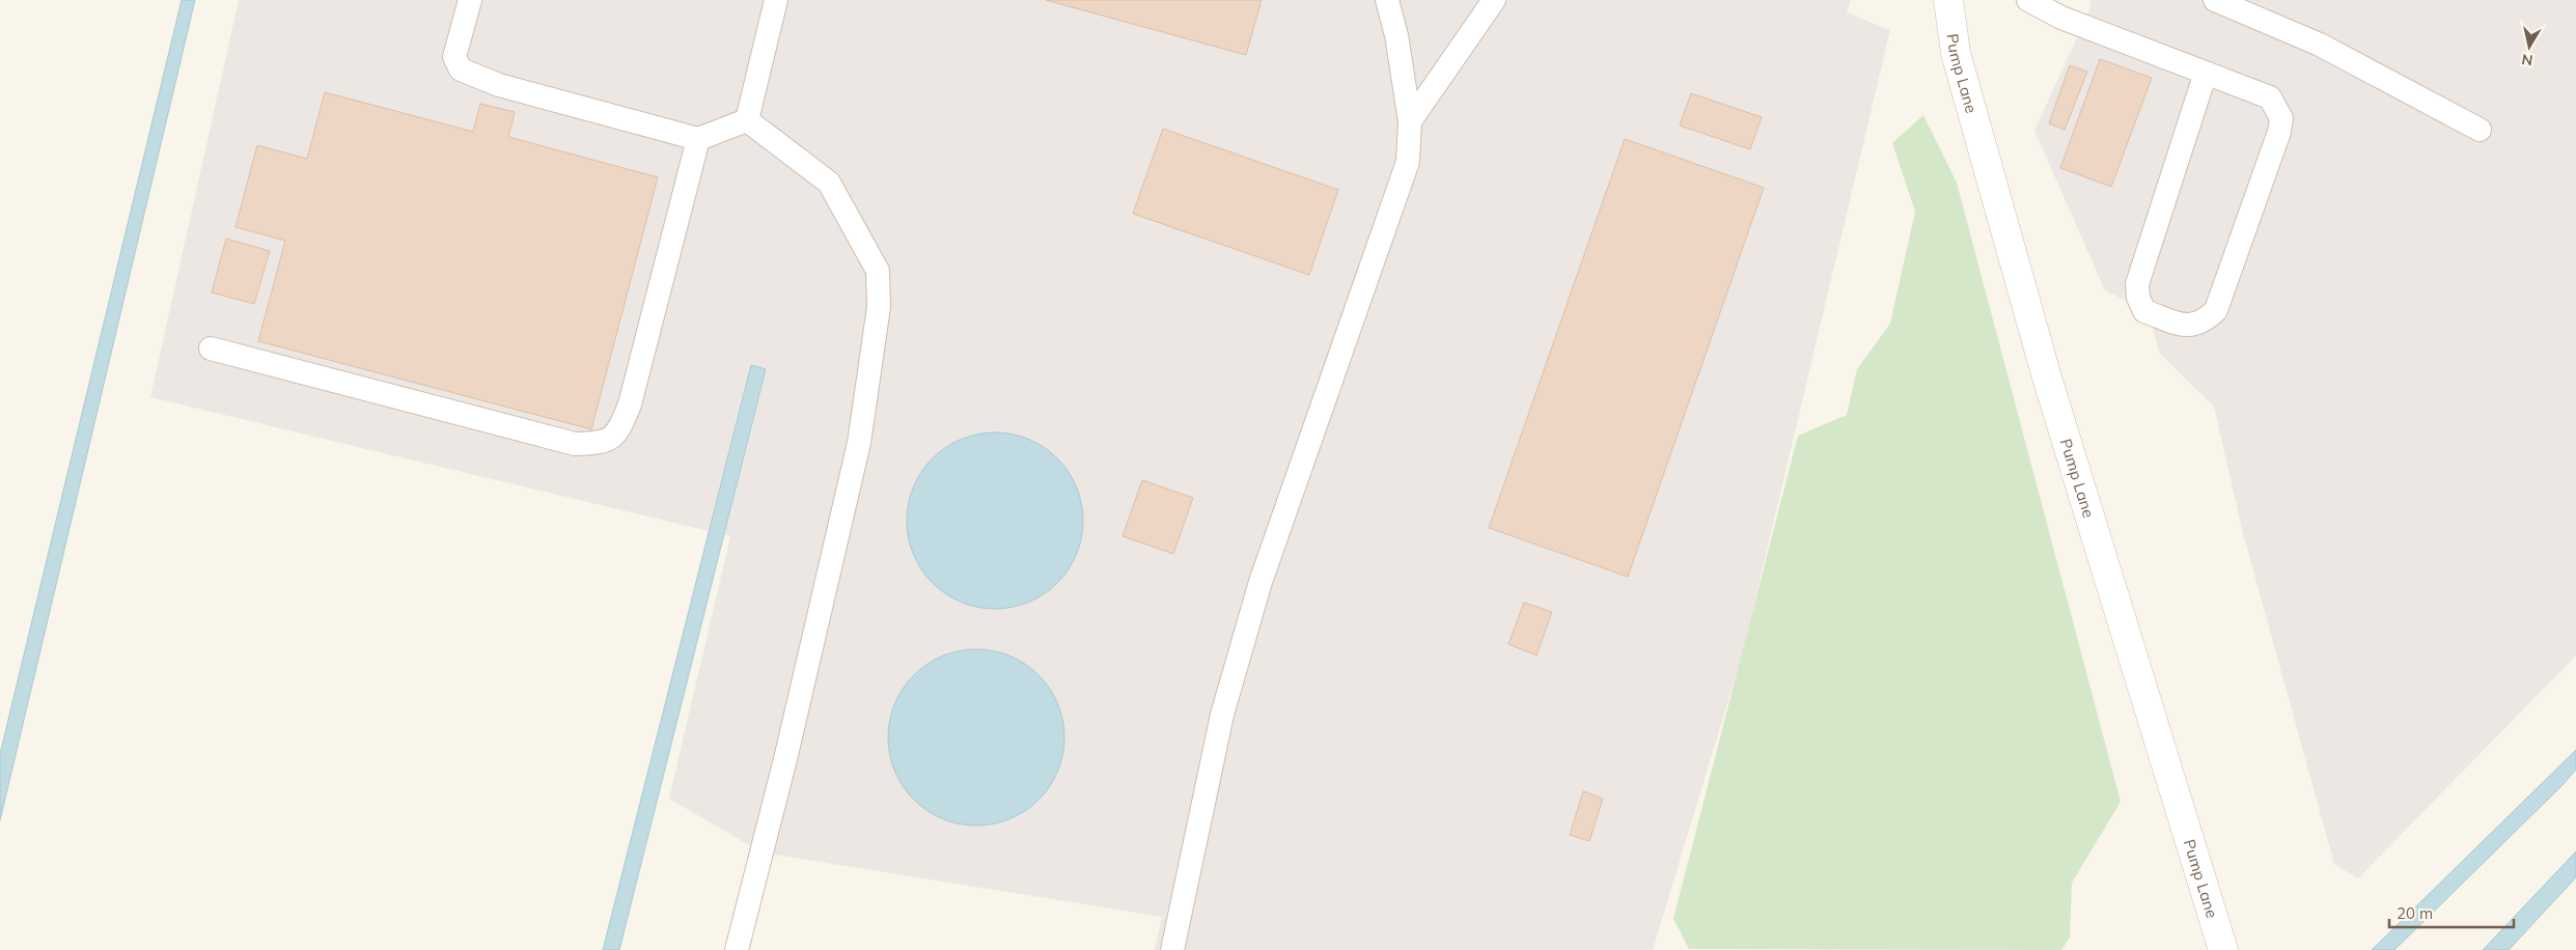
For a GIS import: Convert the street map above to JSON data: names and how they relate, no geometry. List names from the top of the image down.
{
  "streets": {
    "street": ["Pump Lane"]
  },
  "scale_bar": "20 m",
  "north": "bottom"
}
